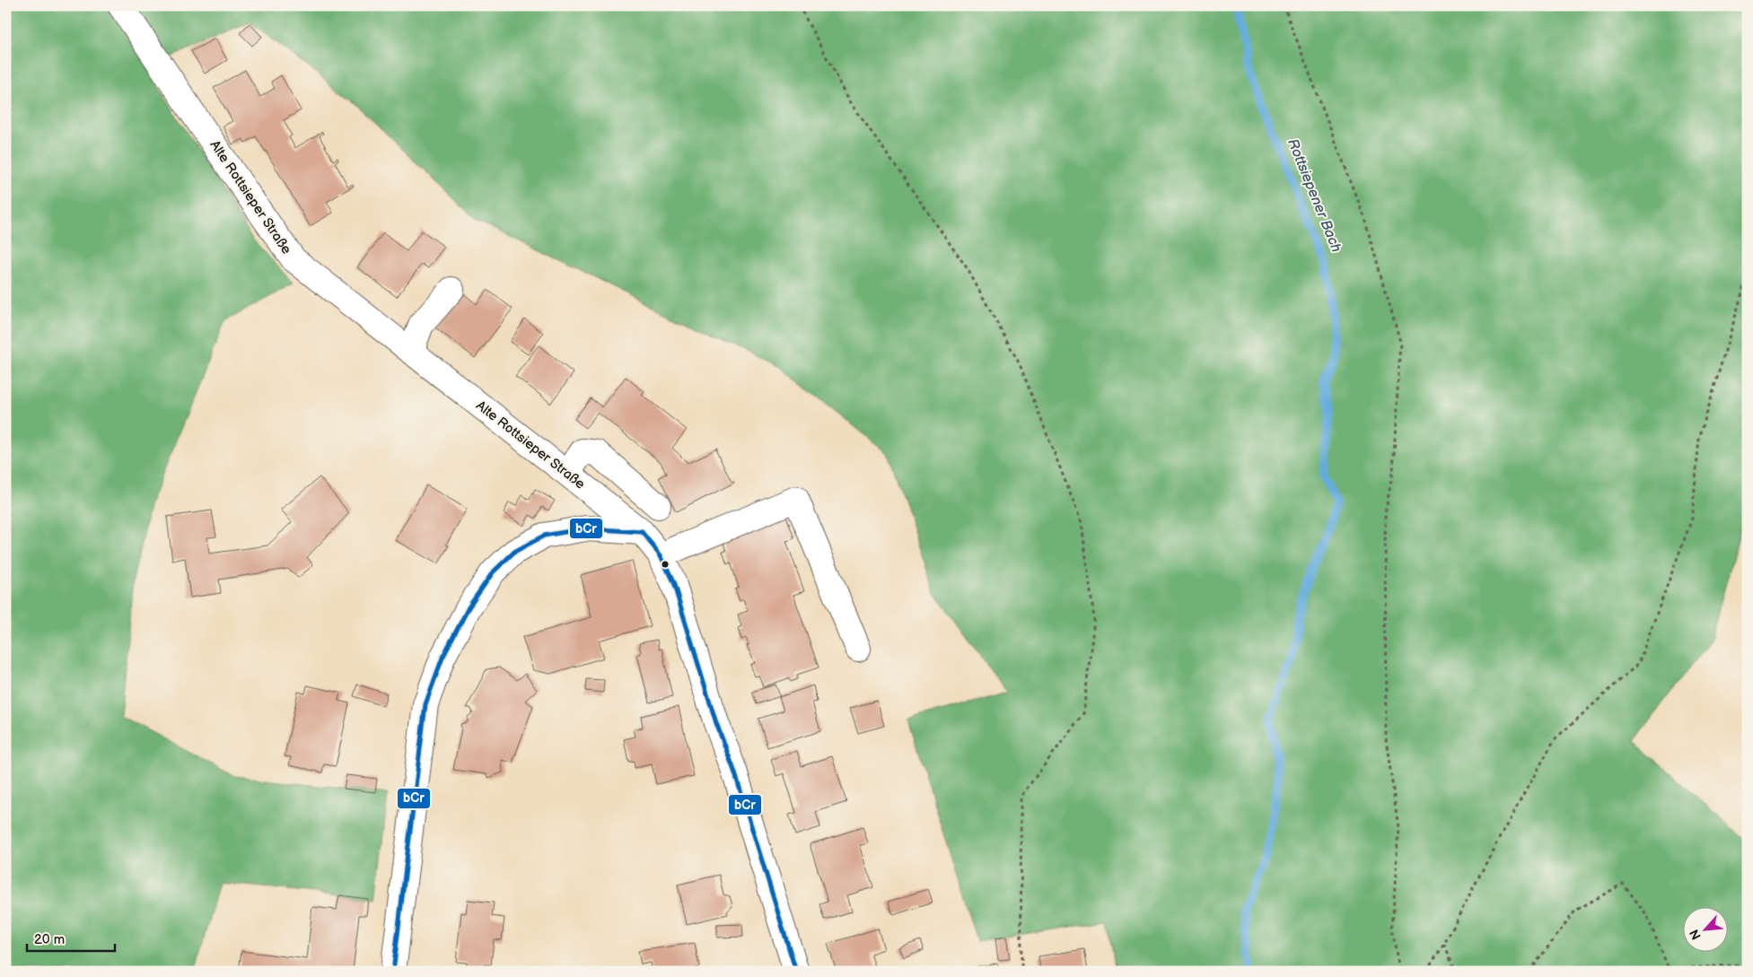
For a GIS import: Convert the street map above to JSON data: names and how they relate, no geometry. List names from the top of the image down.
{
  "streets": {
    "street": ["Alte Rottsieper Straße"]
  },
  "water": ["Rottsiepener Bach"],
  "lines": ["transit line bCr"],
  "scale_bar": "20 m",
  "north": "bottom left"
}
